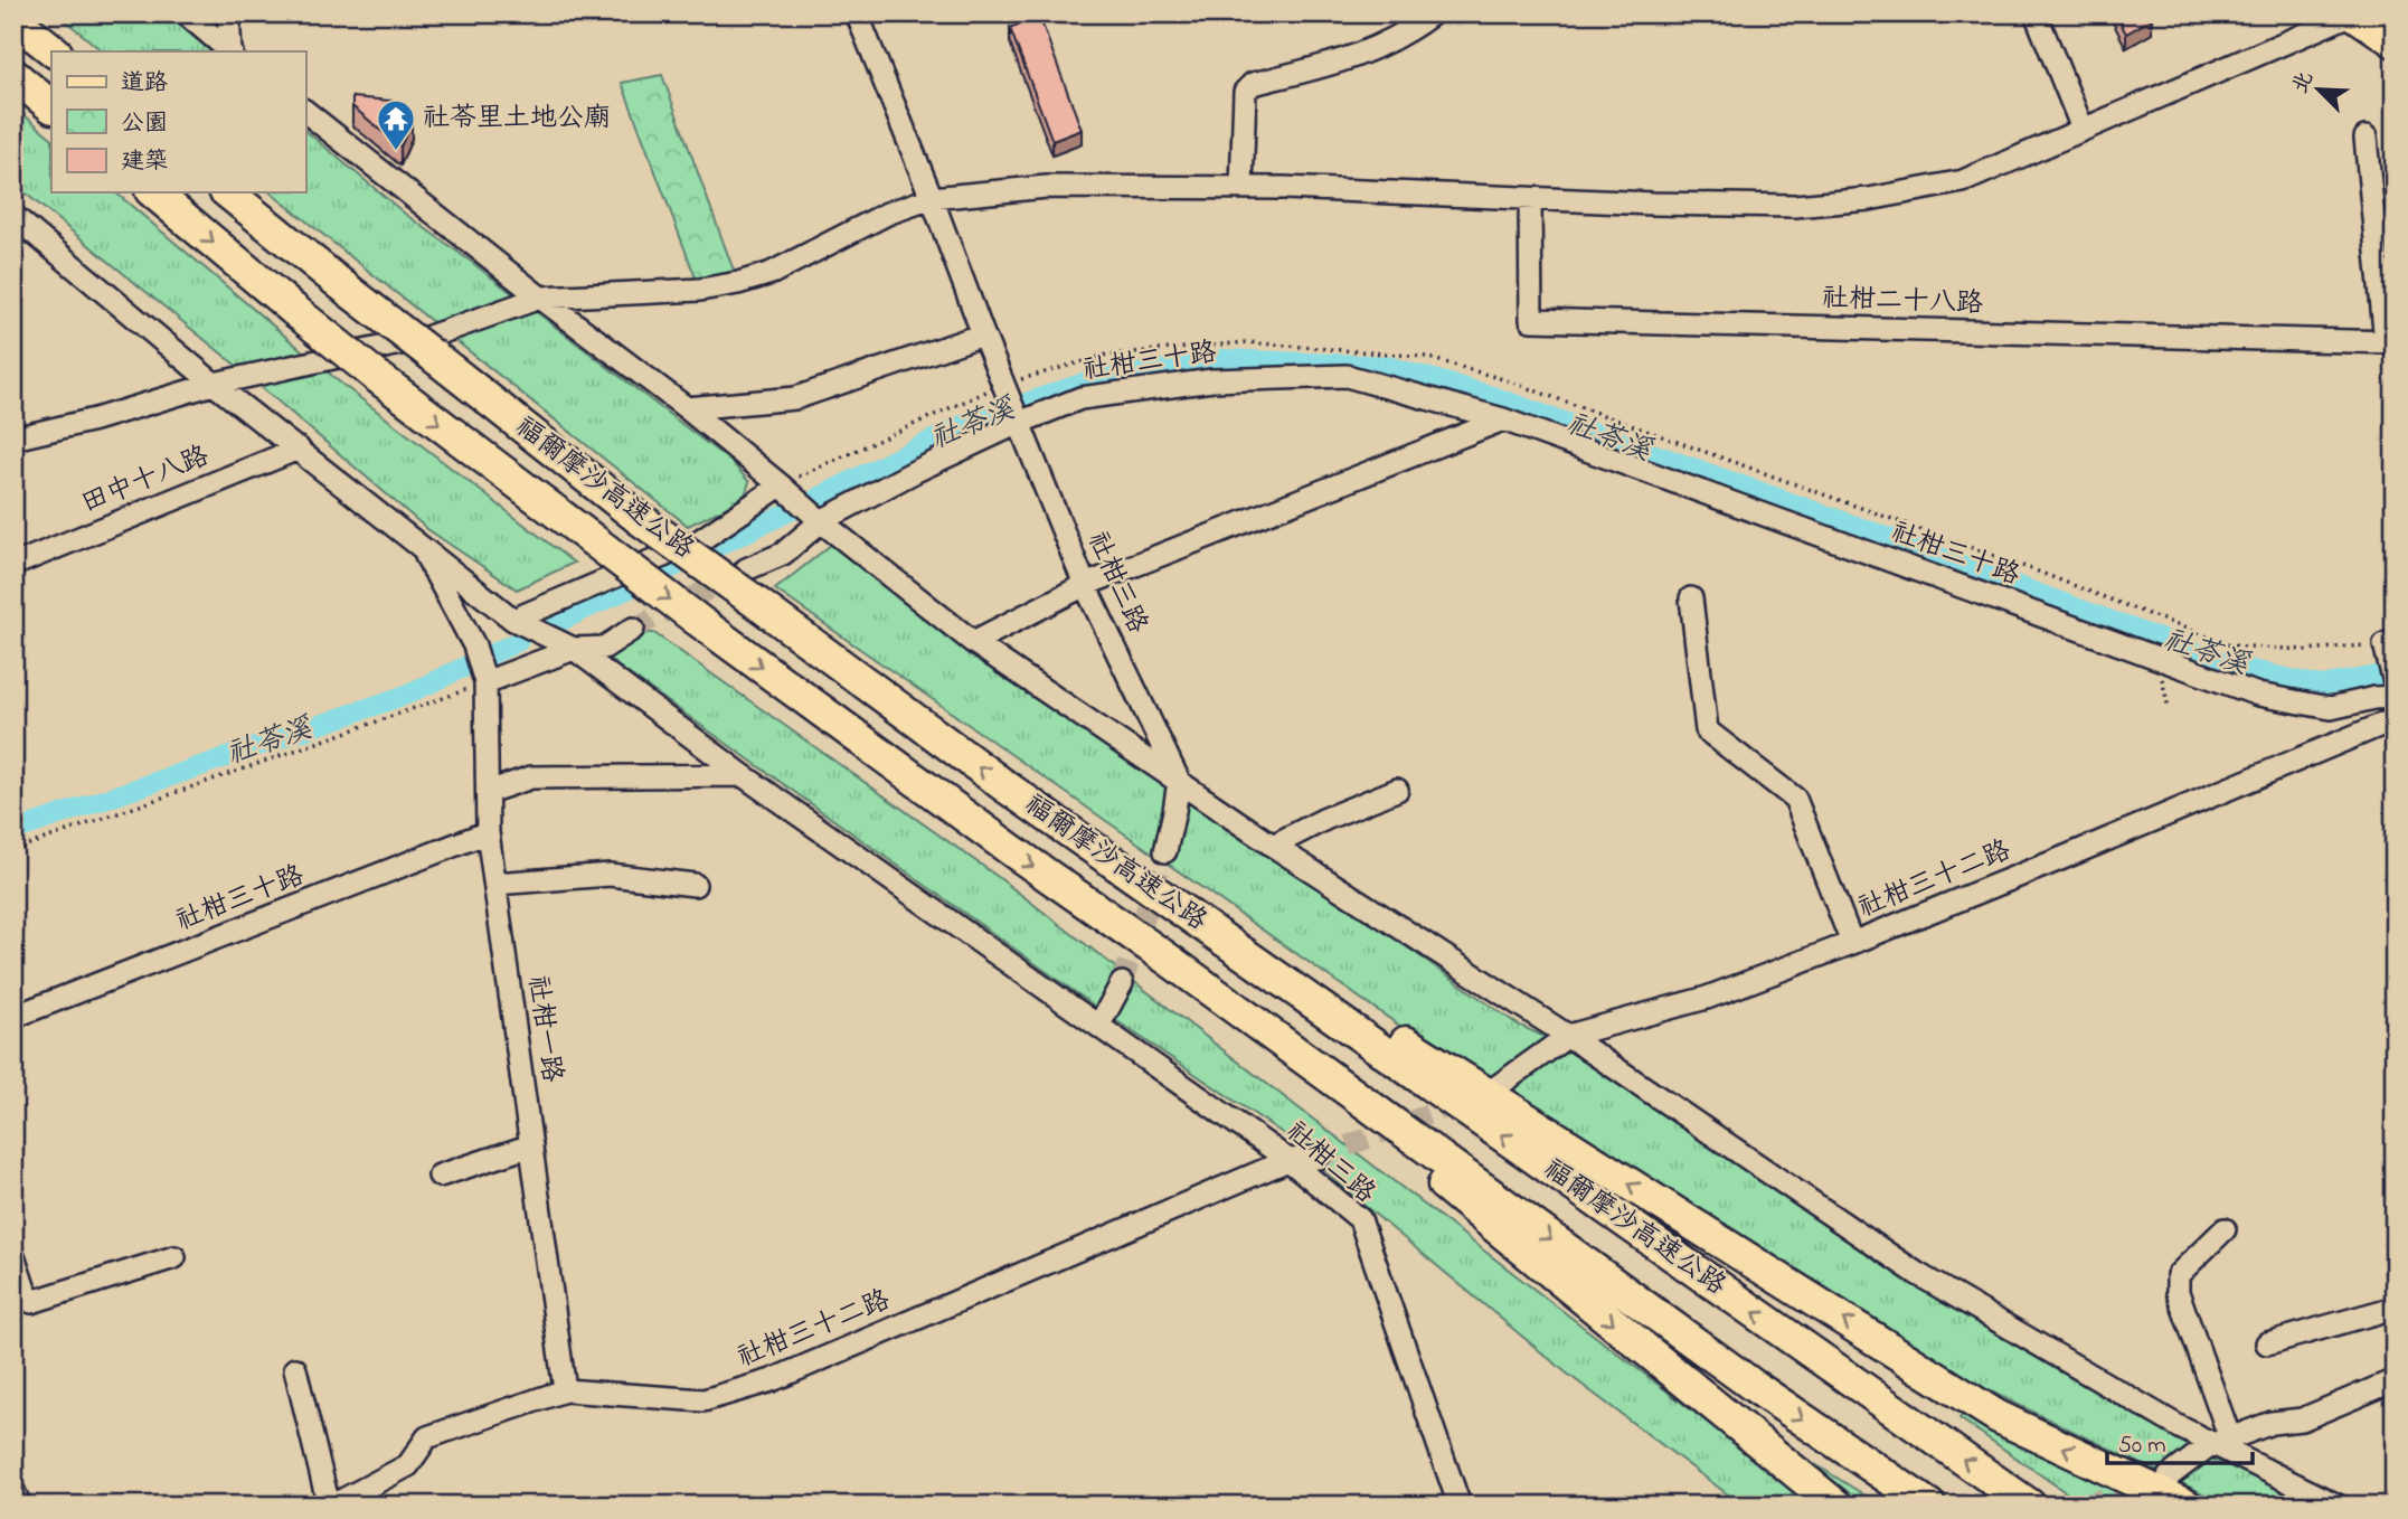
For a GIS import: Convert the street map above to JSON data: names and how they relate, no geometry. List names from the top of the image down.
{
  "streets": {
    "highway": ["福爾摩沙高速公路"],
    "street": [
      "社柑二十八路",
      "社柑三十路",
      "田中十八路",
      "社柑三路",
      "社柑三十二路",
      "社柑一路"
    ]
  },
  "crossings": [
    ["社柑三十路", "福爾摩沙高速公路"],
    ["社柑三十路", "社柑三路"],
    ["社柑三十路", "社柑一路"],
    ["田中十八路", "社柑三路"],
    ["社柑三路", "社柑三十二路"],
    ["社柑三十二路", "社柑一路"]
  ],
  "water": ["社苓溪"],
  "places": {
    "temple": ["社苓里土地公廟"]
  },
  "legend": ["道路", "公園", "建築"],
  "scale_bar": "50 m",
  "north": "top left"
}
